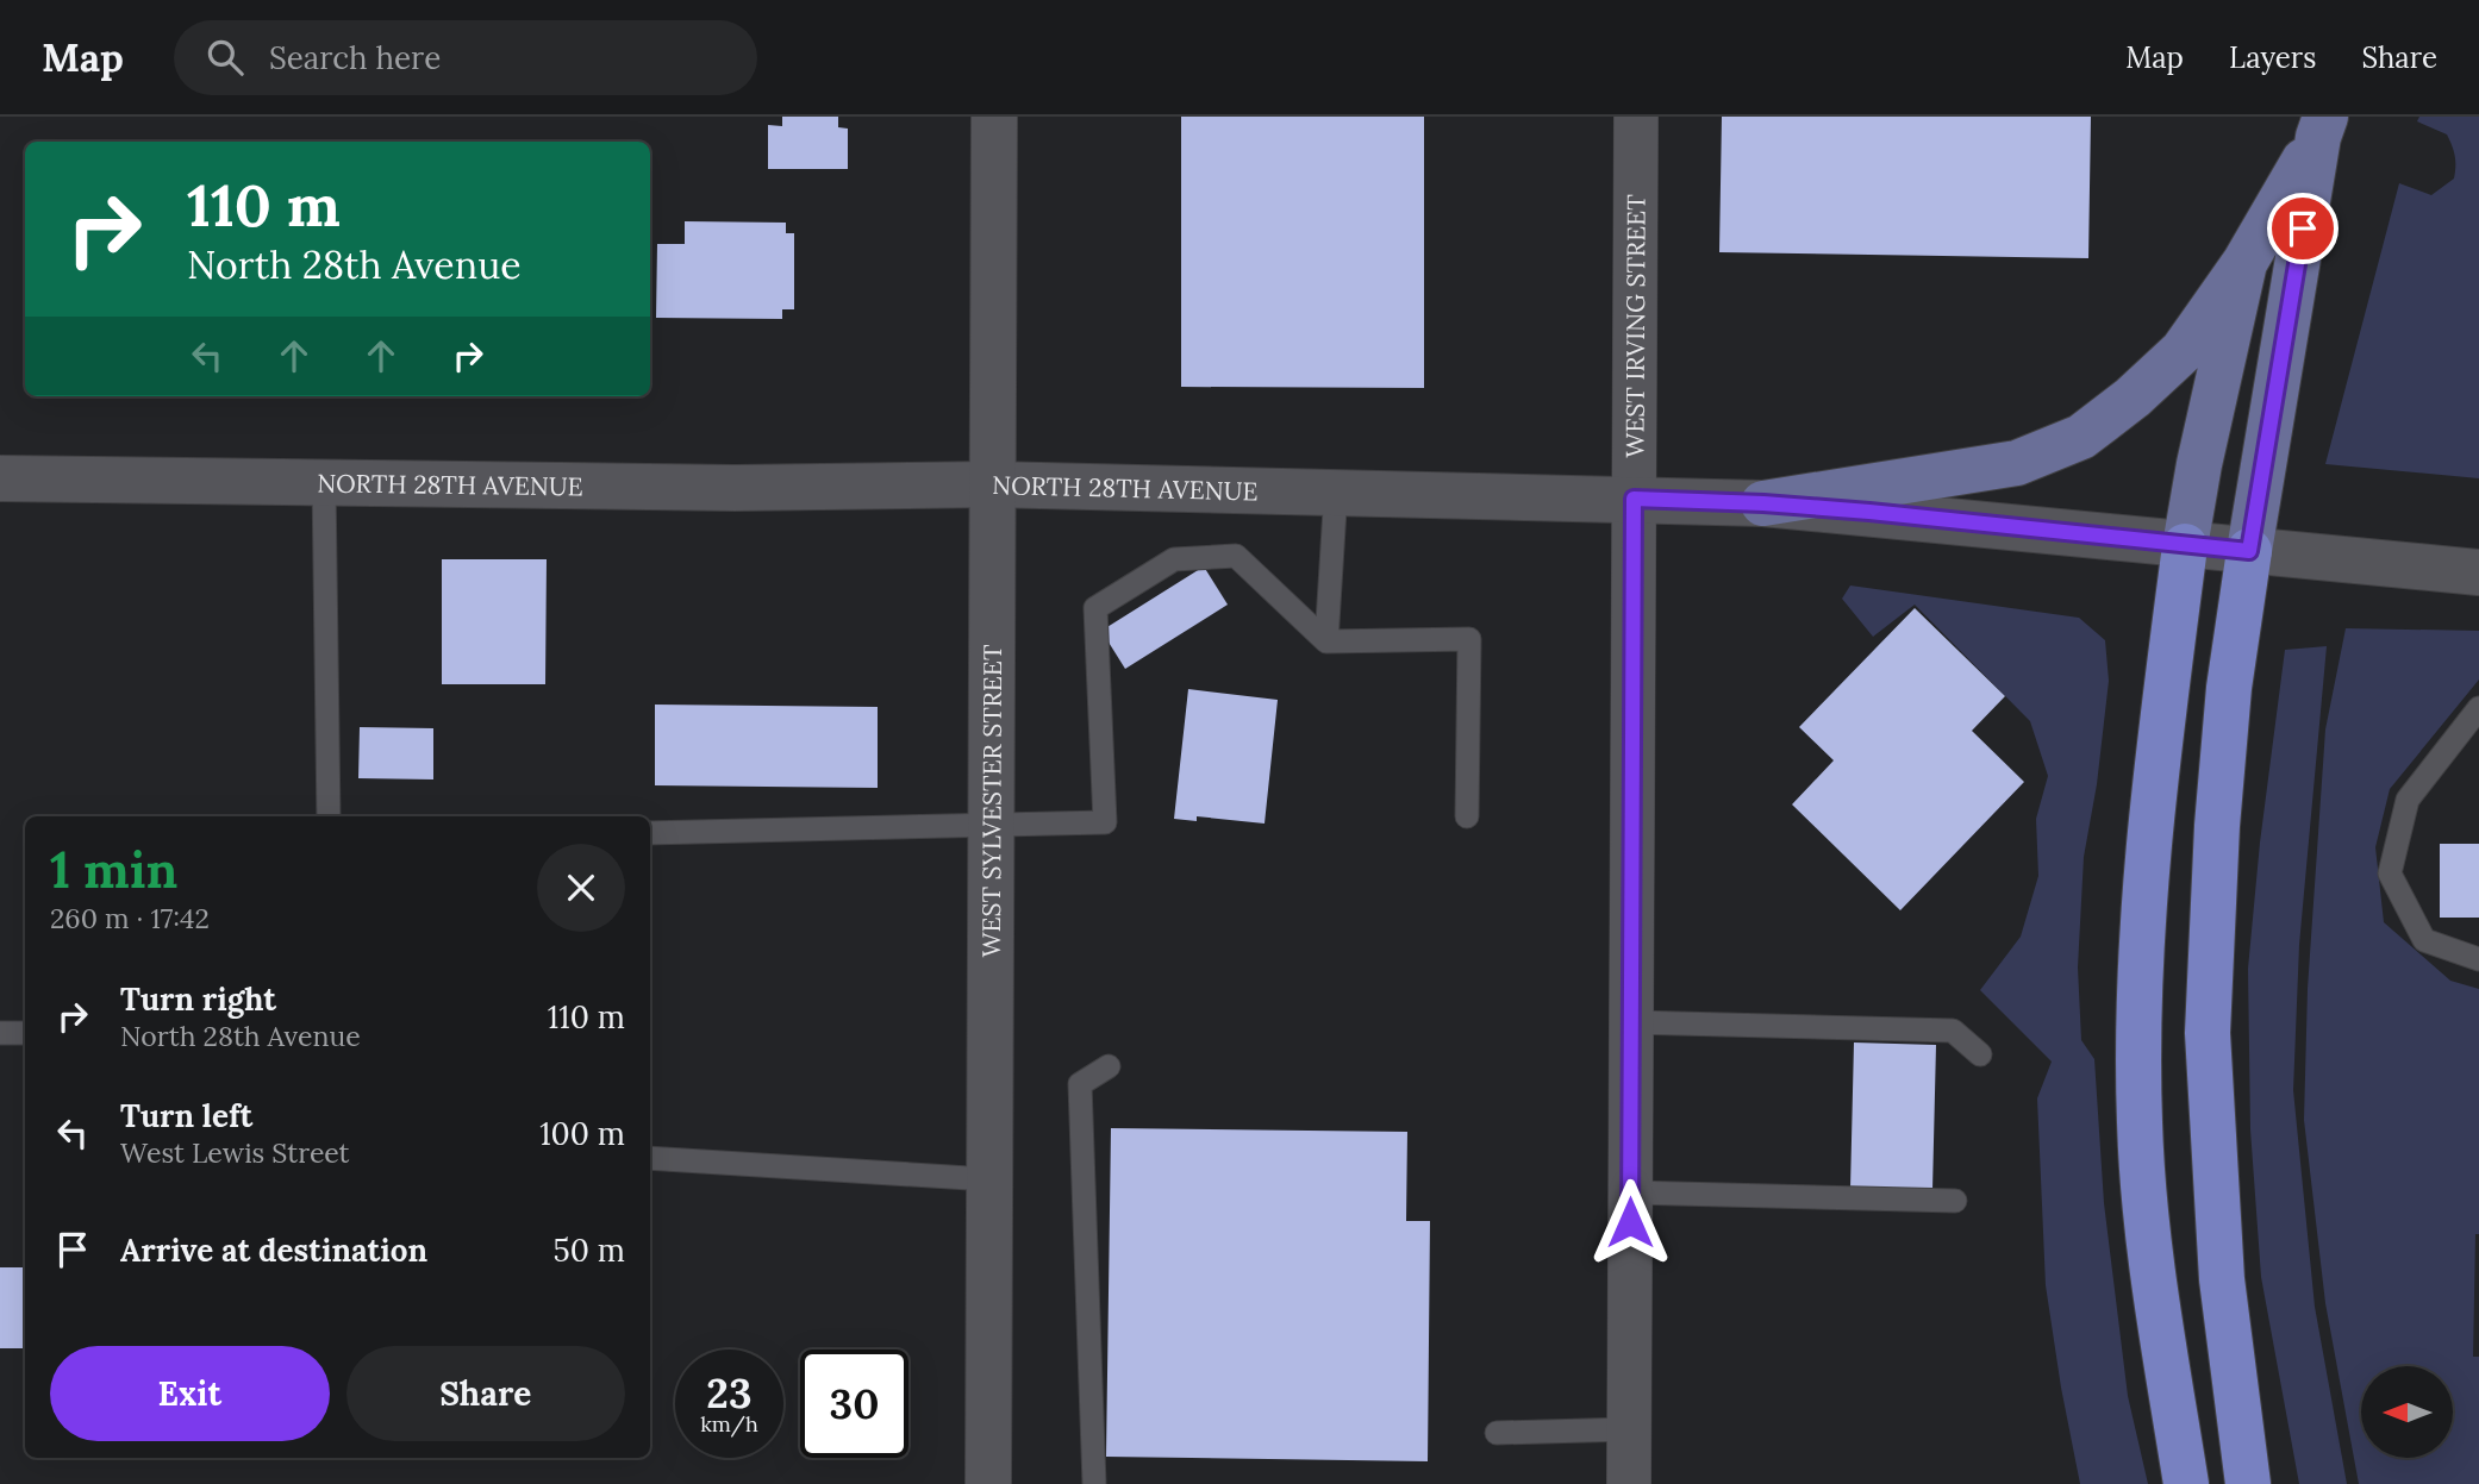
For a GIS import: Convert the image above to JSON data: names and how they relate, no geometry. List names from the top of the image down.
{
  "streets": {
    "street": ["WEST IRVING STREET", "NORTH 28TH AVENUE", "WEST SYLVESTER STREET"]
  },
  "crossings": [
    ["WEST IRVING STREET", "NORTH 28TH AVENUE"],
    ["NORTH 28TH AVENUE", "WEST SYLVESTER STREET"]
  ],
  "north": "left",
  "page": {
    "header": "Map",
    "search": "Search here",
    "nav": ["Map", "Layers", "Share"],
    "turn": ["110 m", "North 28th Avenue"],
    "heading": ["1 min", "260 m · 17:42"],
    "list": [
      {
        "name": "Turn right",
        "note": "North 28th Avenue",
        "value": "110 m"
      },
      {
        "name": "Turn left",
        "note": "West Lewis Street",
        "value": "100 m"
      },
      {
        "name": "Arrive at destination",
        "value": "50 m"
      }
    ],
    "buttons": ["Exit", "Share"],
    "speed": "23 km/h",
    "limit": "30"
  }
}
